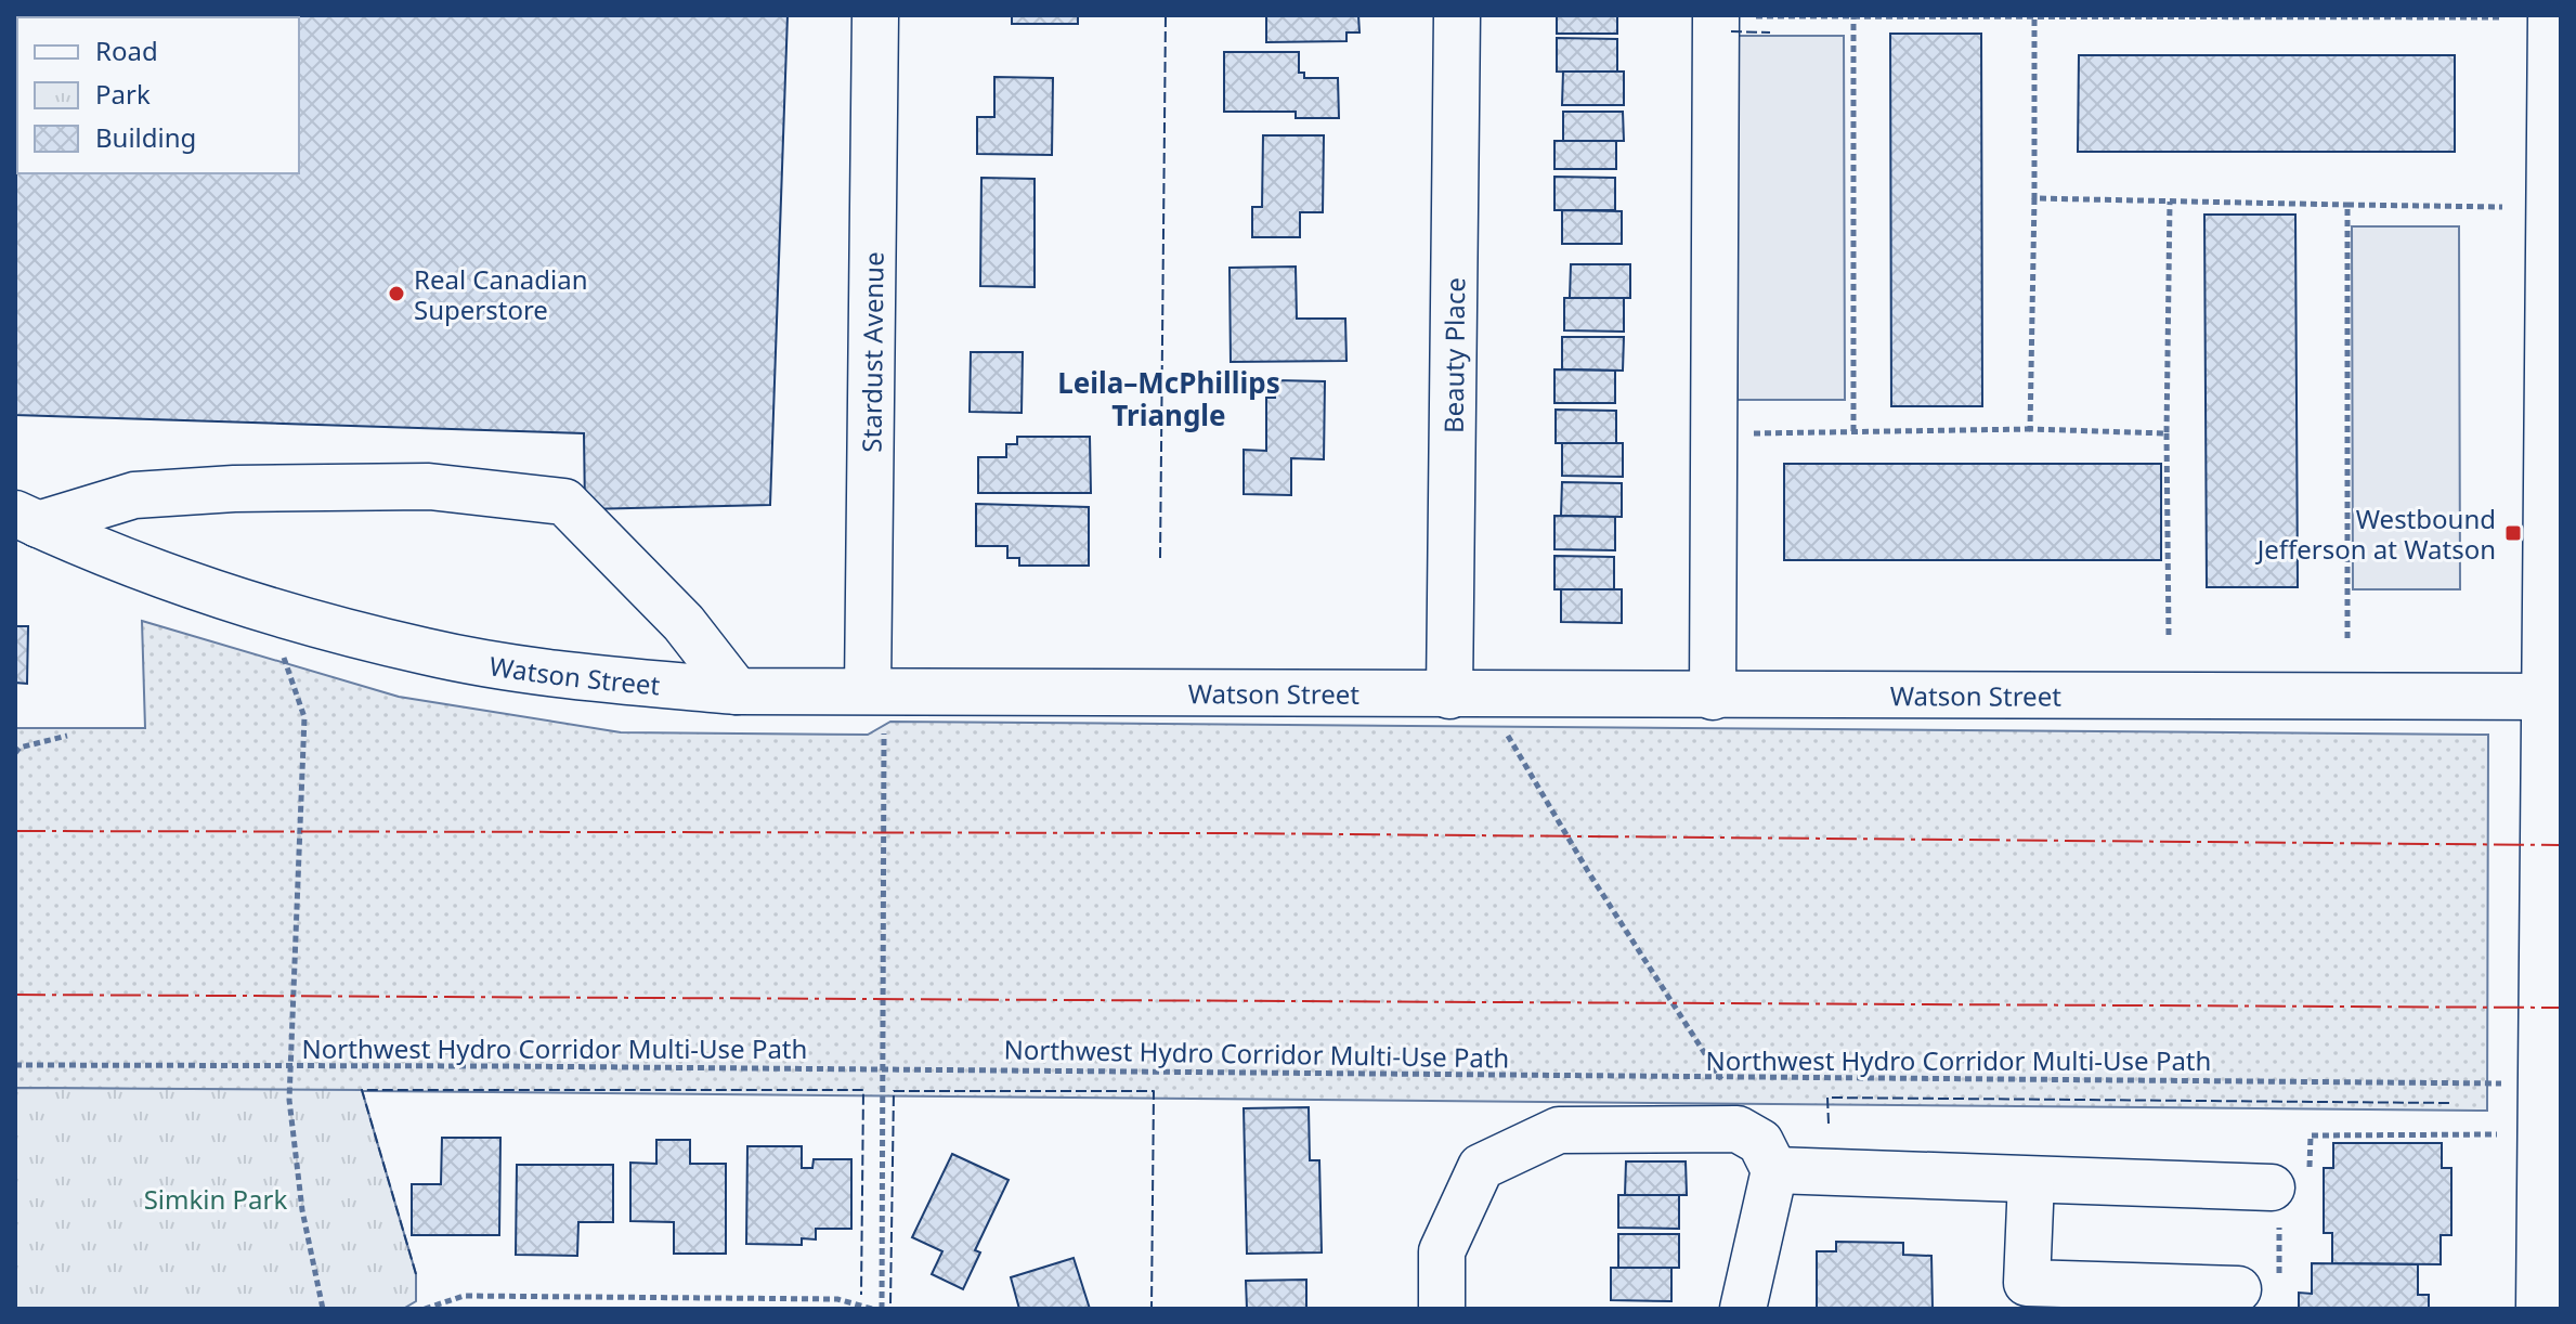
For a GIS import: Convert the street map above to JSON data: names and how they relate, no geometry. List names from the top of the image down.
{
  "streets": {
    "street": ["Stardust Avenue", "Beauty Place", "Watson Street"],
    "path": ["Northwest Hydro Corridor Multi-Use Path"]
  },
  "crossings": [
    ["Stardust Avenue", "Watson Street"],
    ["Beauty Place", "Watson Street"]
  ],
  "districts": ["Leila–McPhillips Triangle"],
  "parks": ["Simkin Park"],
  "places": {
    "other": ["Real Canadian Superstore"],
    "transit": ["Westbound Jefferson at Watson"]
  },
  "legend": ["Road", "Park", "Building"]
}
